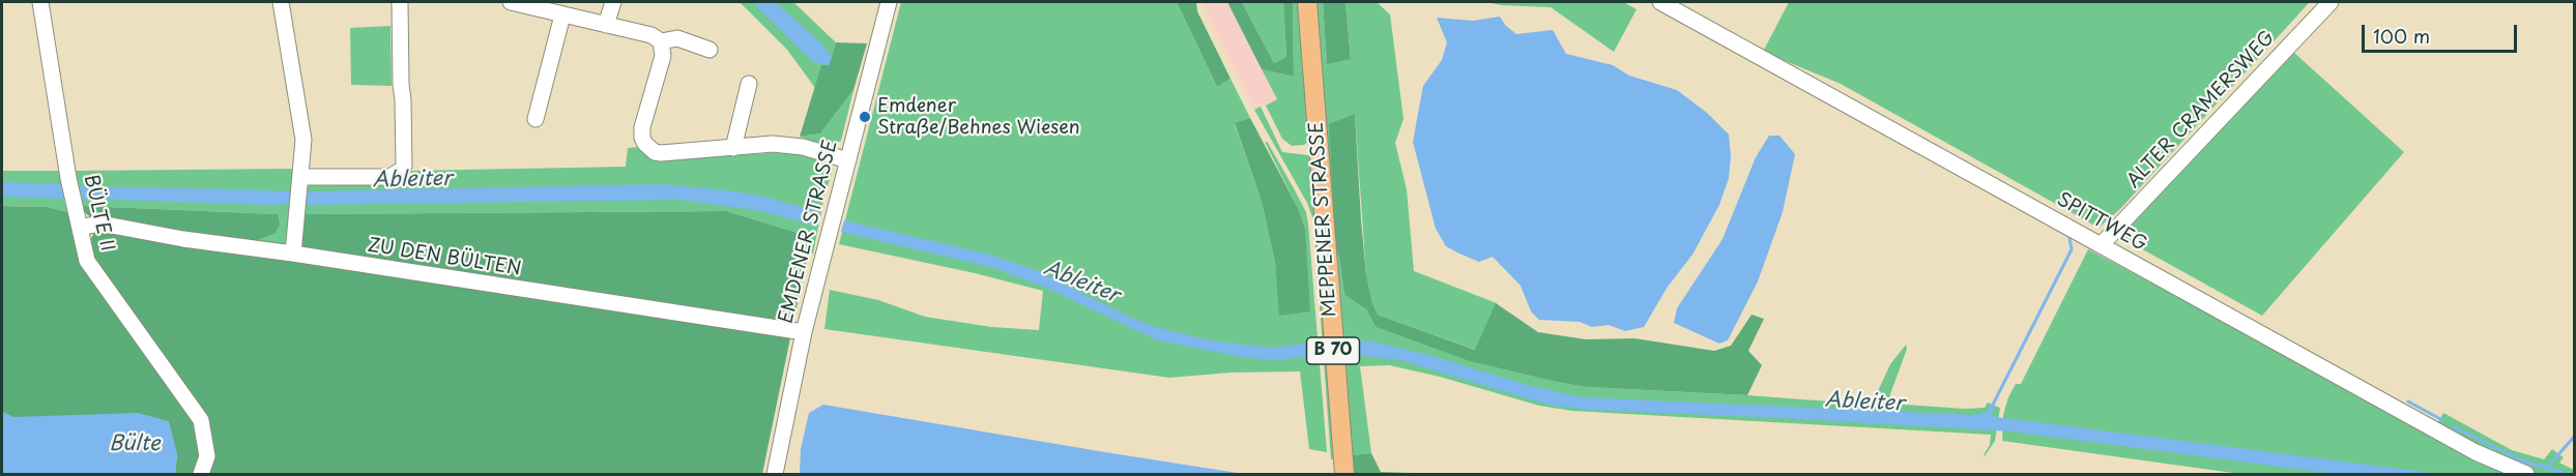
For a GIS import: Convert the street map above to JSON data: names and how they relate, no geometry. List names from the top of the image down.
{
  "streets": {
    "main road": ["MEPPENER STRASSE", "B 70"],
    "street": [
      "ALTER CRAMERSWEG",
      "BÜLTE II",
      "SPITTWEG",
      "EMDENER STRASSE",
      "ZU DEN BÜLTEN"
    ]
  },
  "crossings": [
    ["ALTER CRAMERSWEG", "SPITTWEG"],
    ["BÜLTE II", "ZU DEN BÜLTEN"],
    ["EMDENER STRASSE", "ZU DEN BÜLTEN"]
  ],
  "water": ["Ableiter", "Bülte"],
  "places": ["Emdener Straße/Behnes Wiesen"],
  "scale_bar": "100 m"
}
